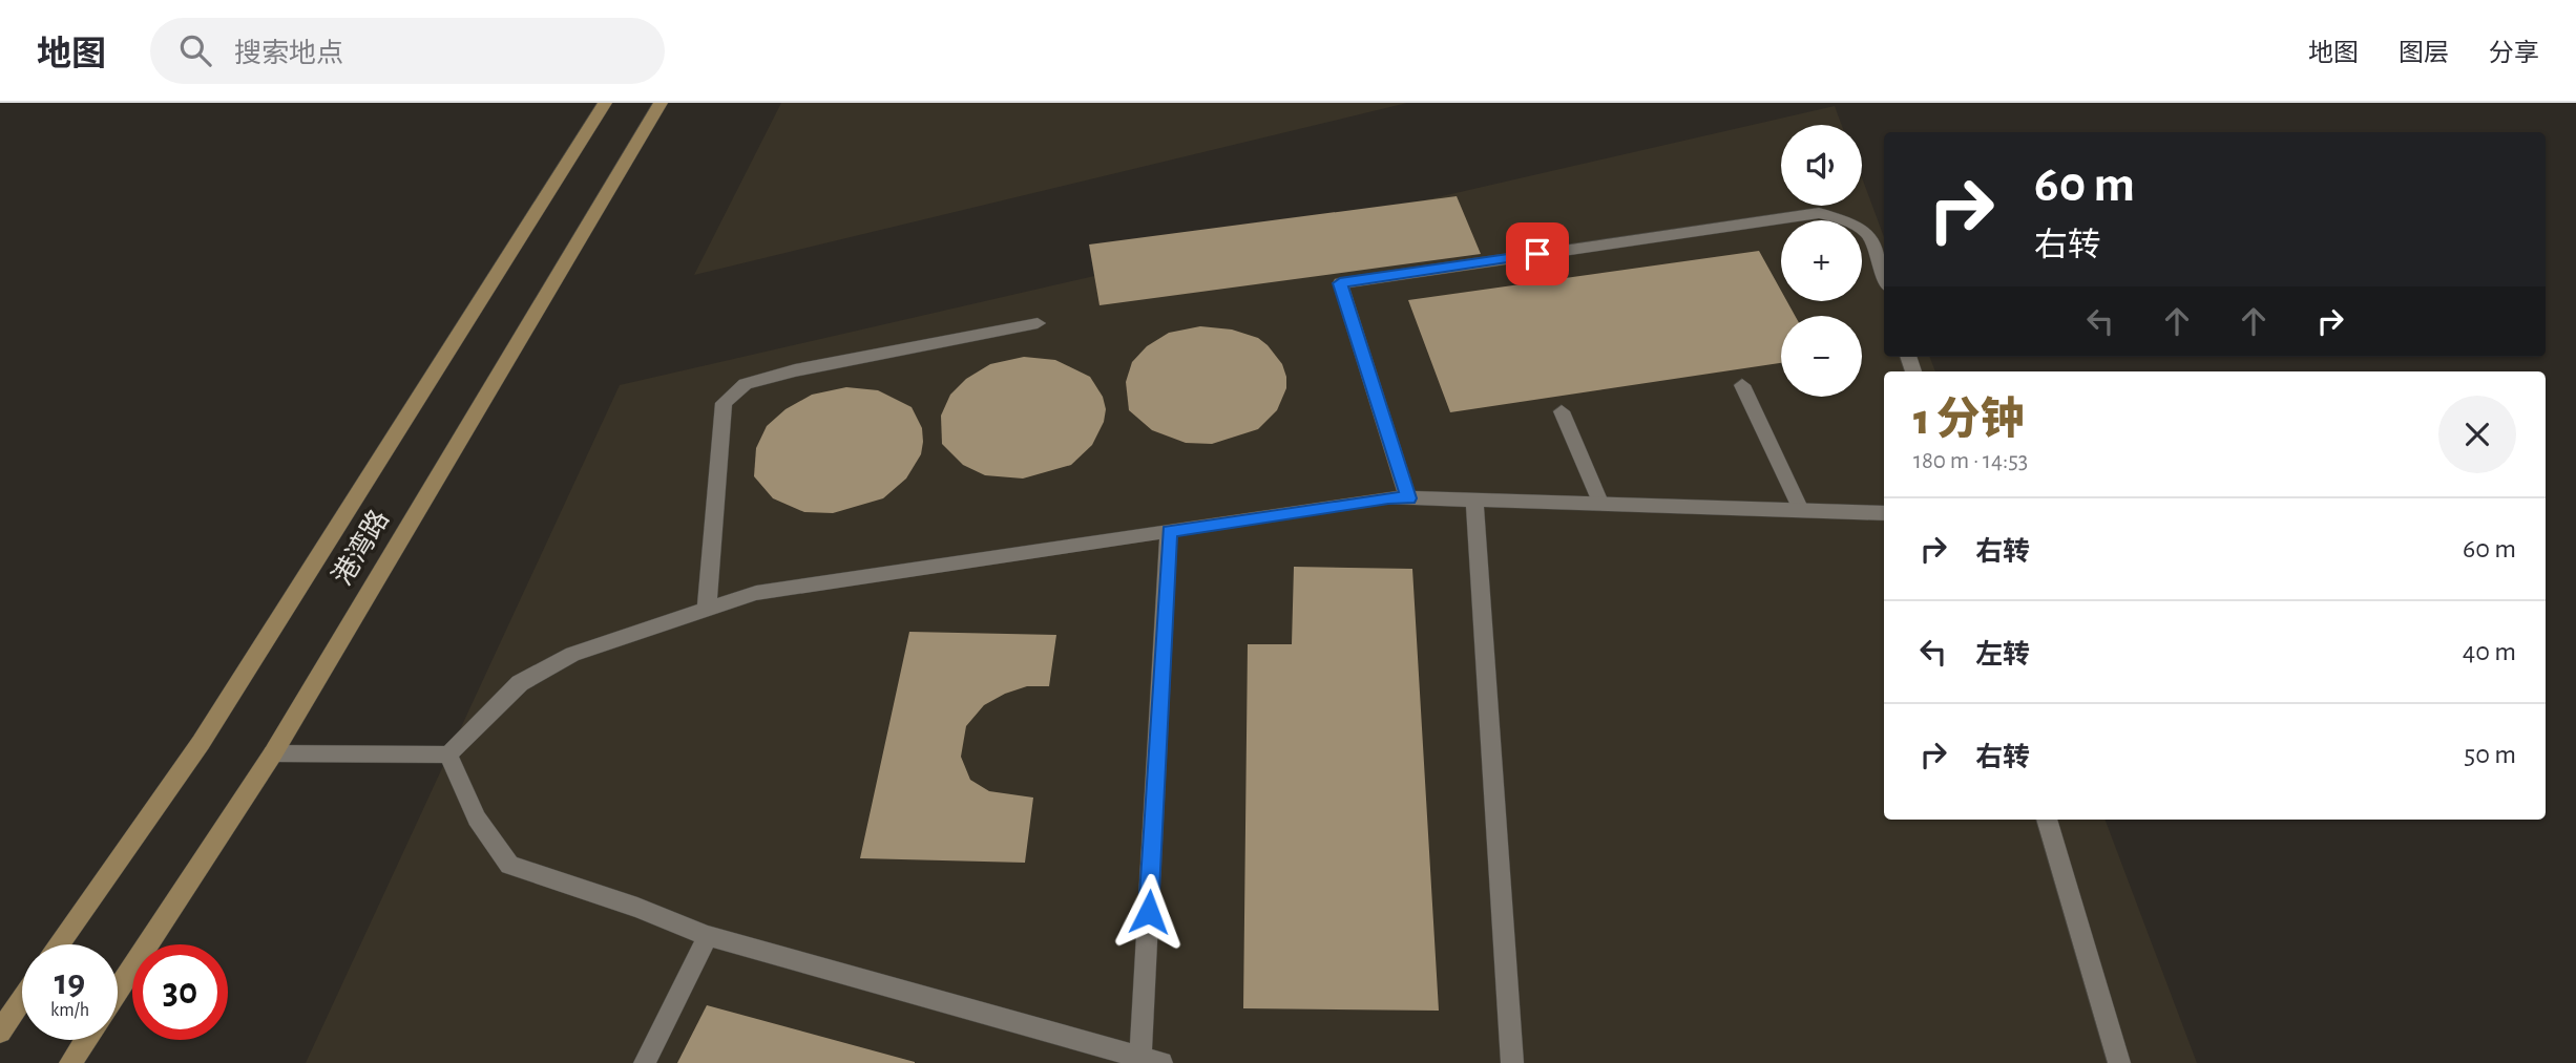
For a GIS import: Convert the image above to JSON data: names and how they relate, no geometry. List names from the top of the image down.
{
  "streets": {
    "street": ["港湾路"]
  },
  "page": {
    "header": "地图",
    "search": "搜索地点",
    "nav": ["地图", "图层", "分享"],
    "map_buttons": ["+", "−"],
    "turn": ["60 m", "右转"],
    "heading": ["1 分钟", "180 m · 14:53"],
    "list": [
      {
        "name": "右转",
        "value": "60 m"
      },
      {
        "name": "左转",
        "value": "40 m"
      },
      {
        "name": "右转",
        "value": "50 m"
      }
    ],
    "speed": "19 km/h",
    "limit": "30"
  }
}
